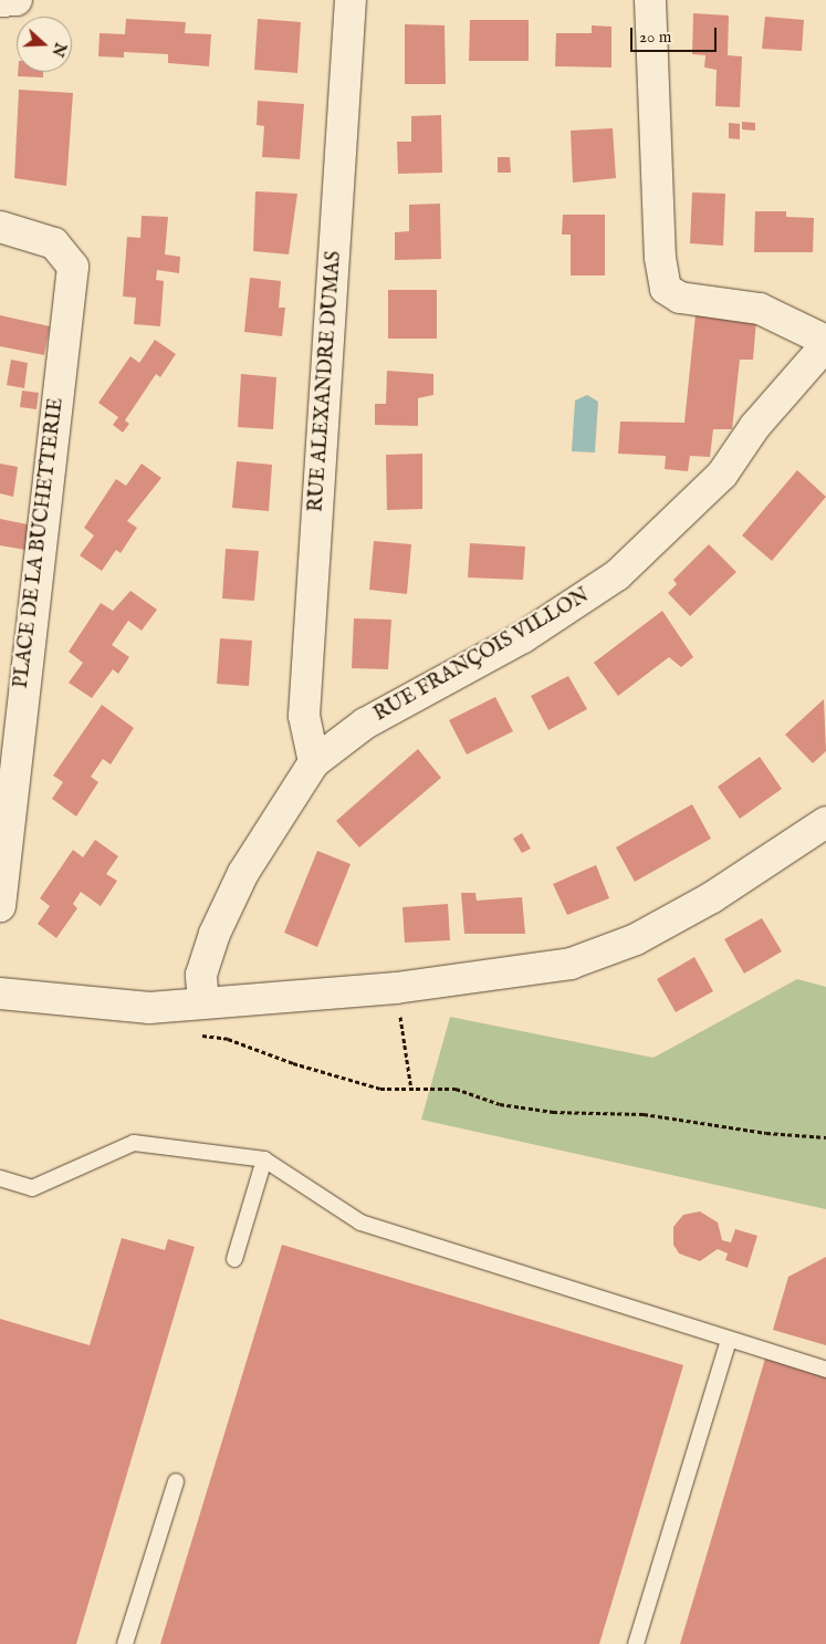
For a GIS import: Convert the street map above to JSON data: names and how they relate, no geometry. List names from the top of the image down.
{
  "streets": {
    "street": ["RUE ALEXANDRE DUMAS", "PLACE DE LA BUCHETTERIE", "RUE FRANÇOIS VILLON"]
  },
  "crossings": [
    ["RUE ALEXANDRE DUMAS", "RUE FRANÇOIS VILLON"]
  ],
  "scale_bar": "20 m",
  "north": "right"
}
